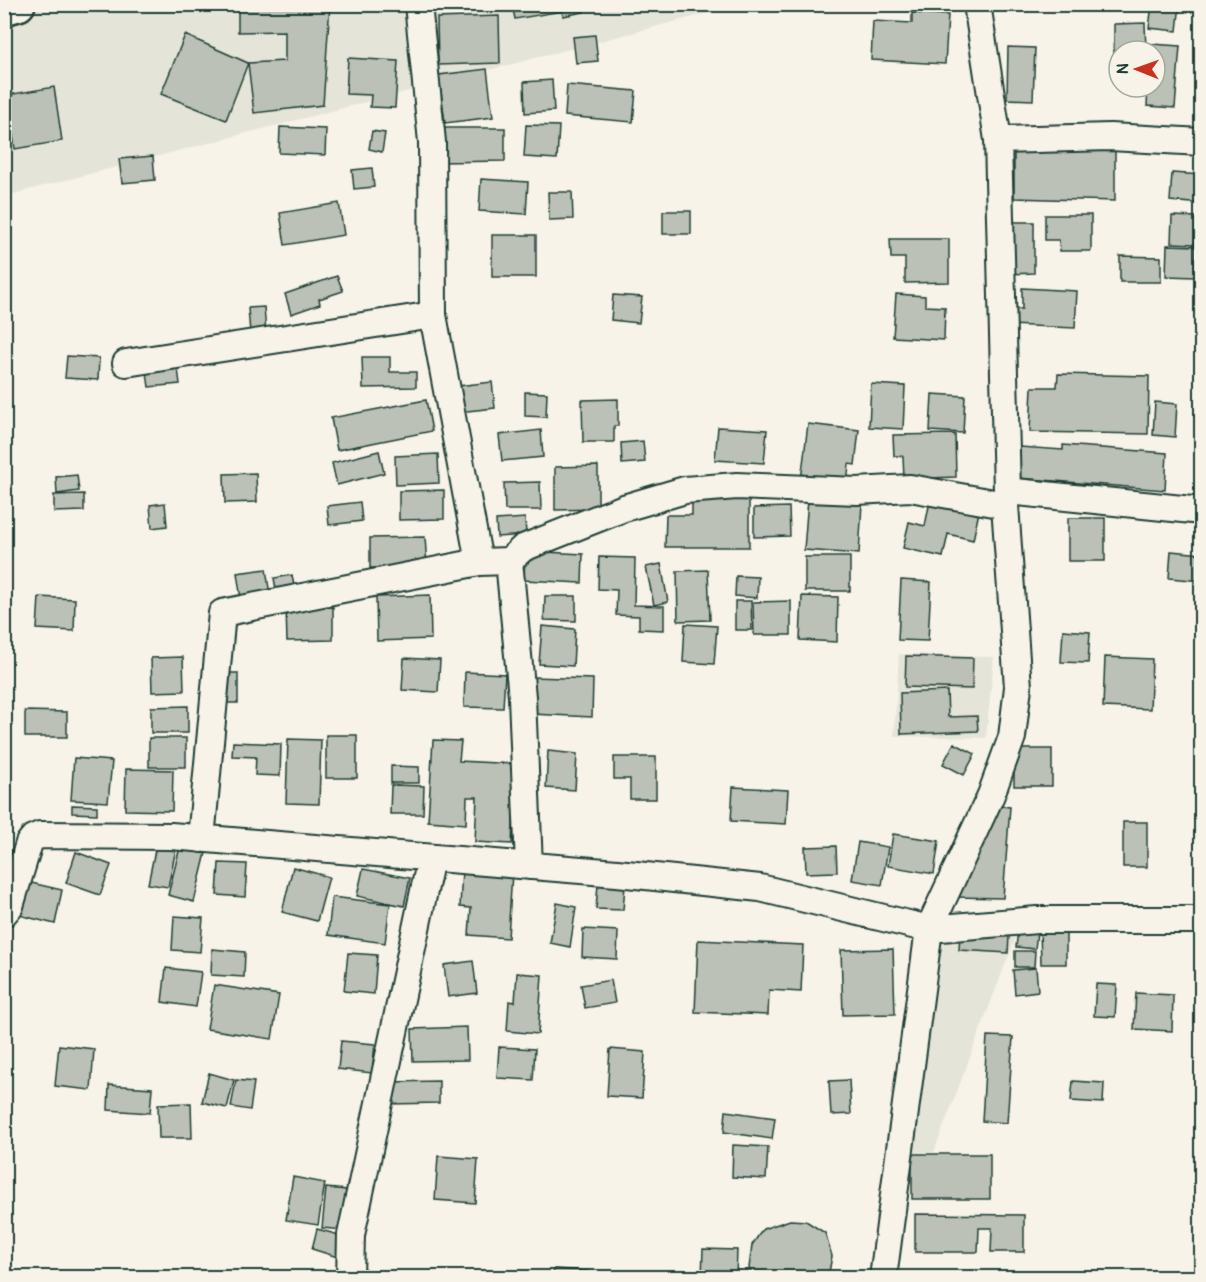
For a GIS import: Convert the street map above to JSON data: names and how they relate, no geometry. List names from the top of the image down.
{
  "north": "left"
}
